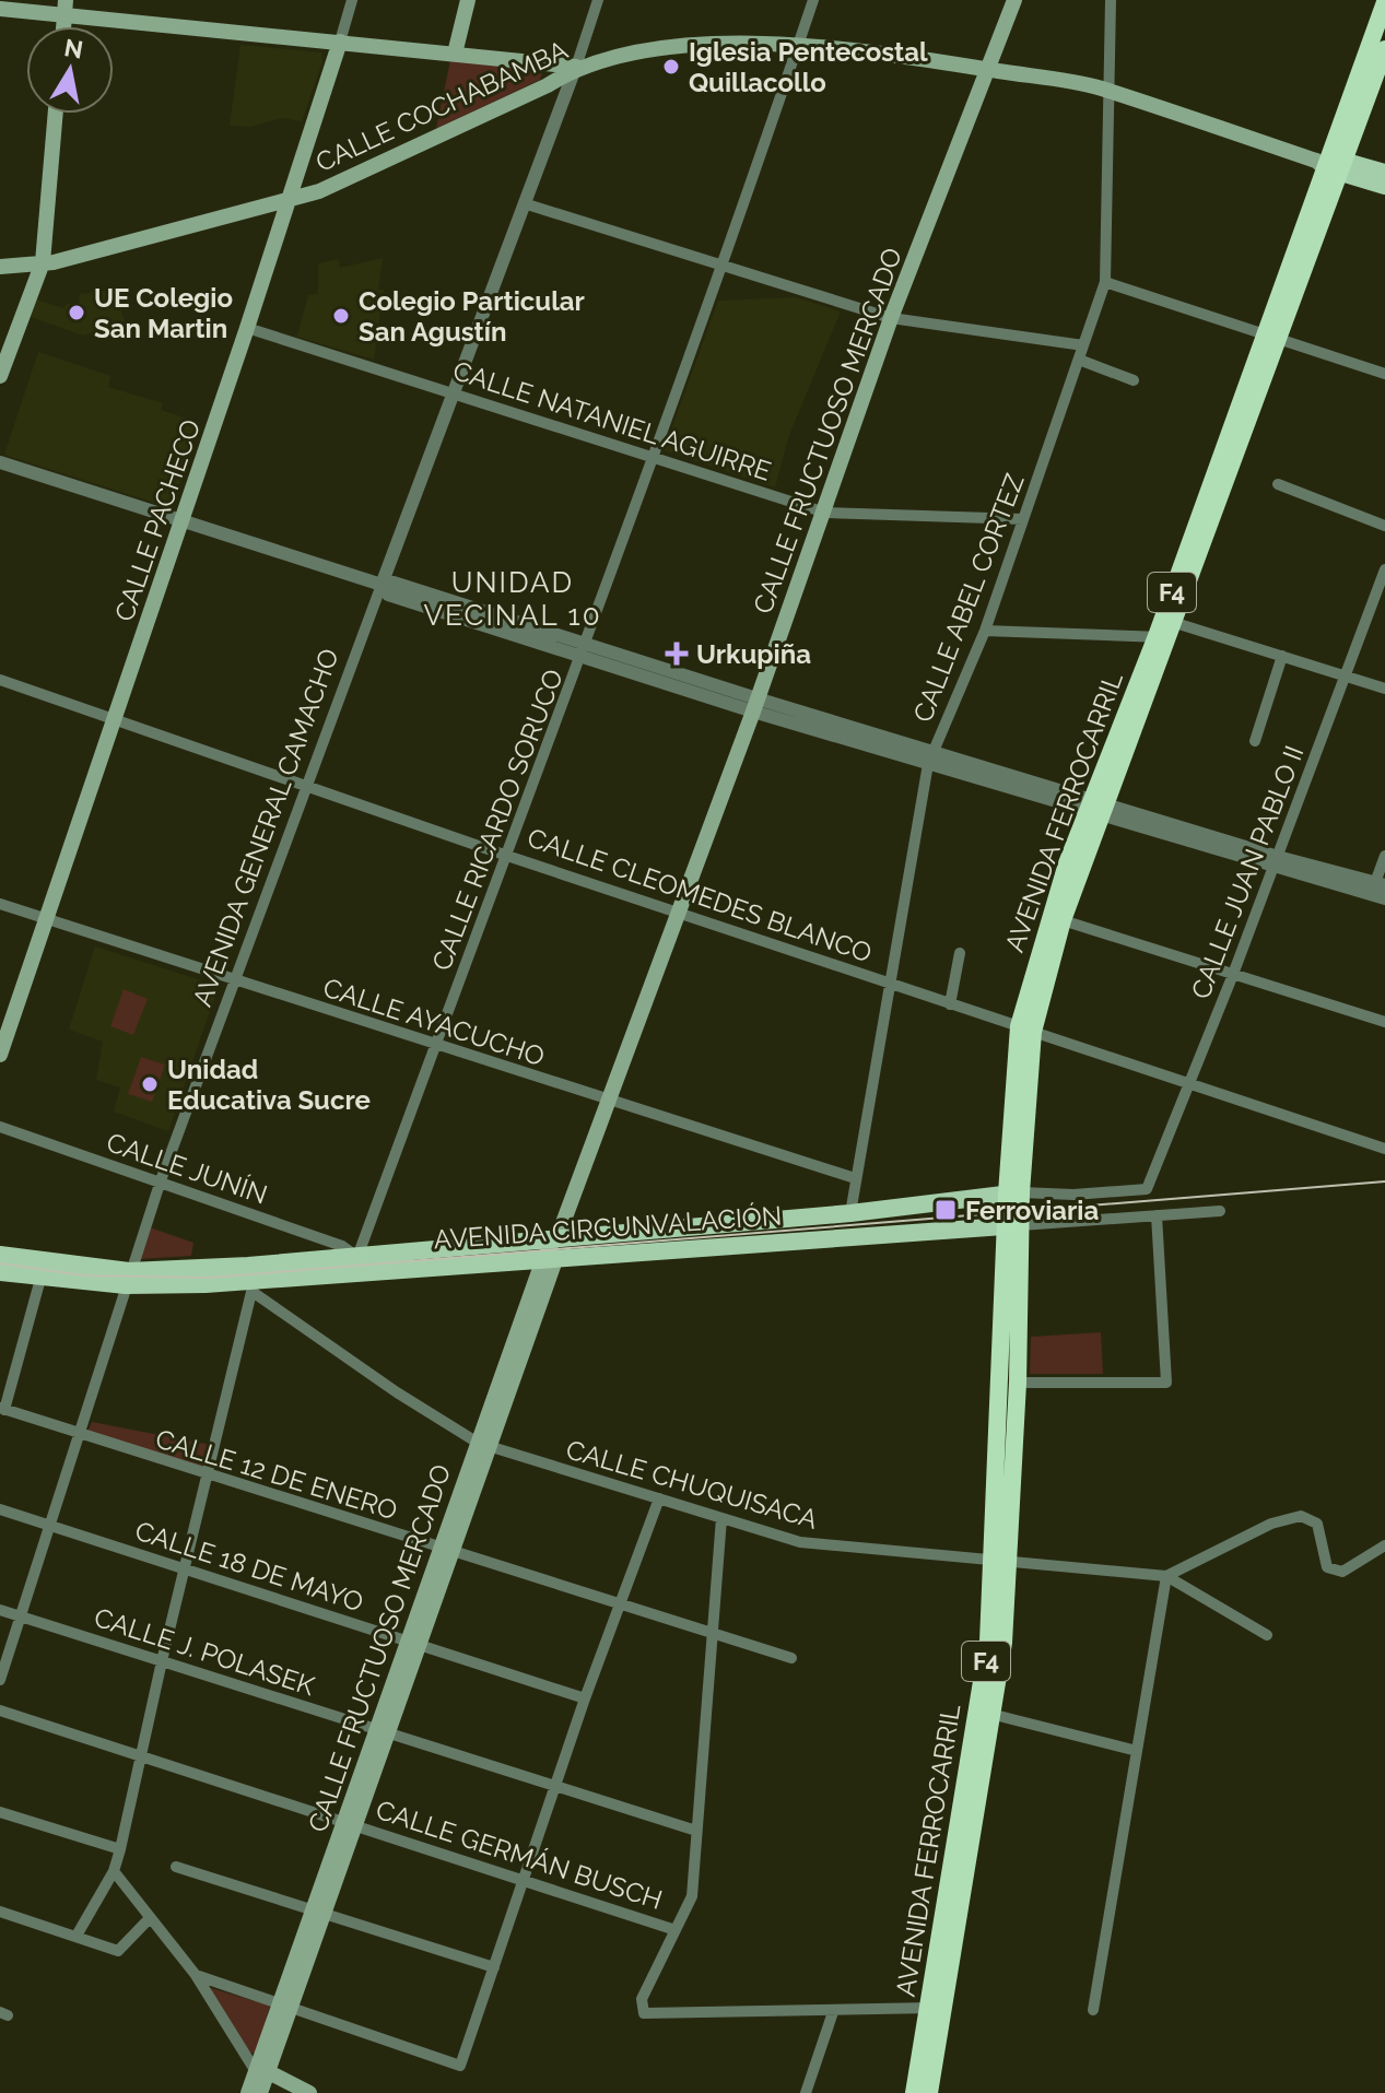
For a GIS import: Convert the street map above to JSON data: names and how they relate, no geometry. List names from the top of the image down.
{
  "streets": {
    "highway": ["F4", "AVENIDA FERROCARRIL"],
    "main road": [
      "CALLE COCHABAMBA",
      "CALLE FRUCTUOSO MERCADO",
      "CALLE PACHECO",
      "AVENIDA CIRCUNVALACIÓN"
    ],
    "street": [
      "CALLE NATANIEL AGUIRRE",
      "CALLE ABEL CORTEZ",
      "CALLE RICARDO SORUCO",
      "AVENIDA GENERAL CAMACHO",
      "CALLE JUAN PABLO II",
      "CALLE CLEOMEDES BLANCO",
      "CALLE AYACUCHO",
      "CALLE JUNÍN",
      "CALLE 12 DE ENERO",
      "CALLE CHUQUISACA",
      "CALLE 18 DE MAYO",
      "CALLE J. POLASEK",
      "CALLE GERMÁN BUSCH"
    ]
  },
  "crossings": [
    ["CALLE COCHABAMBA", "CALLE FRUCTUOSO MERCADO"],
    ["CALLE COCHABAMBA", "CALLE PACHECO"],
    ["CALLE COCHABAMBA", "CALLE ABEL CORTEZ"],
    ["CALLE COCHABAMBA", "AVENIDA FERROCARRIL"],
    ["CALLE COCHABAMBA", "CALLE RICARDO SORUCO"],
    ["CALLE COCHABAMBA", "AVENIDA GENERAL CAMACHO"],
    ["CALLE NATANIEL AGUIRRE", "CALLE FRUCTUOSO MERCADO"],
    ["CALLE NATANIEL AGUIRRE", "CALLE PACHECO"],
    ["CALLE NATANIEL AGUIRRE", "CALLE ABEL CORTEZ"],
    ["CALLE NATANIEL AGUIRRE", "CALLE RICARDO SORUCO"],
    ["CALLE NATANIEL AGUIRRE", "AVENIDA GENERAL CAMACHO"],
    ["CALLE FRUCTUOSO MERCADO", "CALLE CLEOMEDES BLANCO"],
    ["CALLE FRUCTUOSO MERCADO", "CALLE AYACUCHO"],
    ["CALLE FRUCTUOSO MERCADO", "AVENIDA CIRCUNVALACIÓN"],
    ["CALLE FRUCTUOSO MERCADO", "CALLE 12 DE ENERO"],
    ["CALLE FRUCTUOSO MERCADO", "CALLE CHUQUISACA"],
    ["CALLE FRUCTUOSO MERCADO", "CALLE 18 DE MAYO"],
    ["CALLE FRUCTUOSO MERCADO", "CALLE J. POLASEK"],
    ["CALLE FRUCTUOSO MERCADO", "CALLE GERMÁN BUSCH"],
    ["CALLE PACHECO", "CALLE CLEOMEDES BLANCO"],
    ["CALLE PACHECO", "CALLE AYACUCHO"],
    ["CALLE ABEL CORTEZ", "CALLE CLEOMEDES BLANCO"],
    ["CALLE ABEL CORTEZ", "CALLE AYACUCHO"],
    ["CALLE ABEL CORTEZ", "AVENIDA CIRCUNVALACIÓN"],
    ["AVENIDA FERROCARRIL", "CALLE CLEOMEDES BLANCO"],
    ["AVENIDA FERROCARRIL", "AVENIDA CIRCUNVALACIÓN"],
    ["AVENIDA FERROCARRIL", "CALLE CHUQUISACA"],
    ["CALLE RICARDO SORUCO", "CALLE CLEOMEDES BLANCO"],
    ["CALLE RICARDO SORUCO", "CALLE AYACUCHO"],
    ["CALLE RICARDO SORUCO", "CALLE JUNÍN"],
    ["CALLE RICARDO SORUCO", "AVENIDA CIRCUNVALACIÓN"],
    ["AVENIDA GENERAL CAMACHO", "CALLE CLEOMEDES BLANCO"],
    ["AVENIDA GENERAL CAMACHO", "CALLE AYACUCHO"],
    ["AVENIDA GENERAL CAMACHO", "CALLE JUNÍN"],
    ["AVENIDA GENERAL CAMACHO", "AVENIDA CIRCUNVALACIÓN"],
    ["AVENIDA GENERAL CAMACHO", "CALLE 12 DE ENERO"],
    ["AVENIDA GENERAL CAMACHO", "CALLE 18 DE MAYO"],
    ["AVENIDA GENERAL CAMACHO", "CALLE J. POLASEK"],
    ["CALLE JUAN PABLO II", "CALLE CLEOMEDES BLANCO"],
    ["CALLE JUAN PABLO II", "AVENIDA CIRCUNVALACIÓN"],
    ["CALLE JUNÍN", "AVENIDA CIRCUNVALACIÓN"],
    ["AVENIDA CIRCUNVALACIÓN", "CALLE CHUQUISACA"]
  ],
  "districts": ["UNIDAD VECINAL 10"],
  "places": {
    "other": [
      "Iglesia Pentecostal Quillacollo",
      "UE Colegio San Martin",
      "Colegio Particular San Agustín",
      "Unidad Educativa Sucre"
    ],
    "health": ["Urkupiña"],
    "transit": ["Ferroviaria"]
  },
  "north": "top"
}
